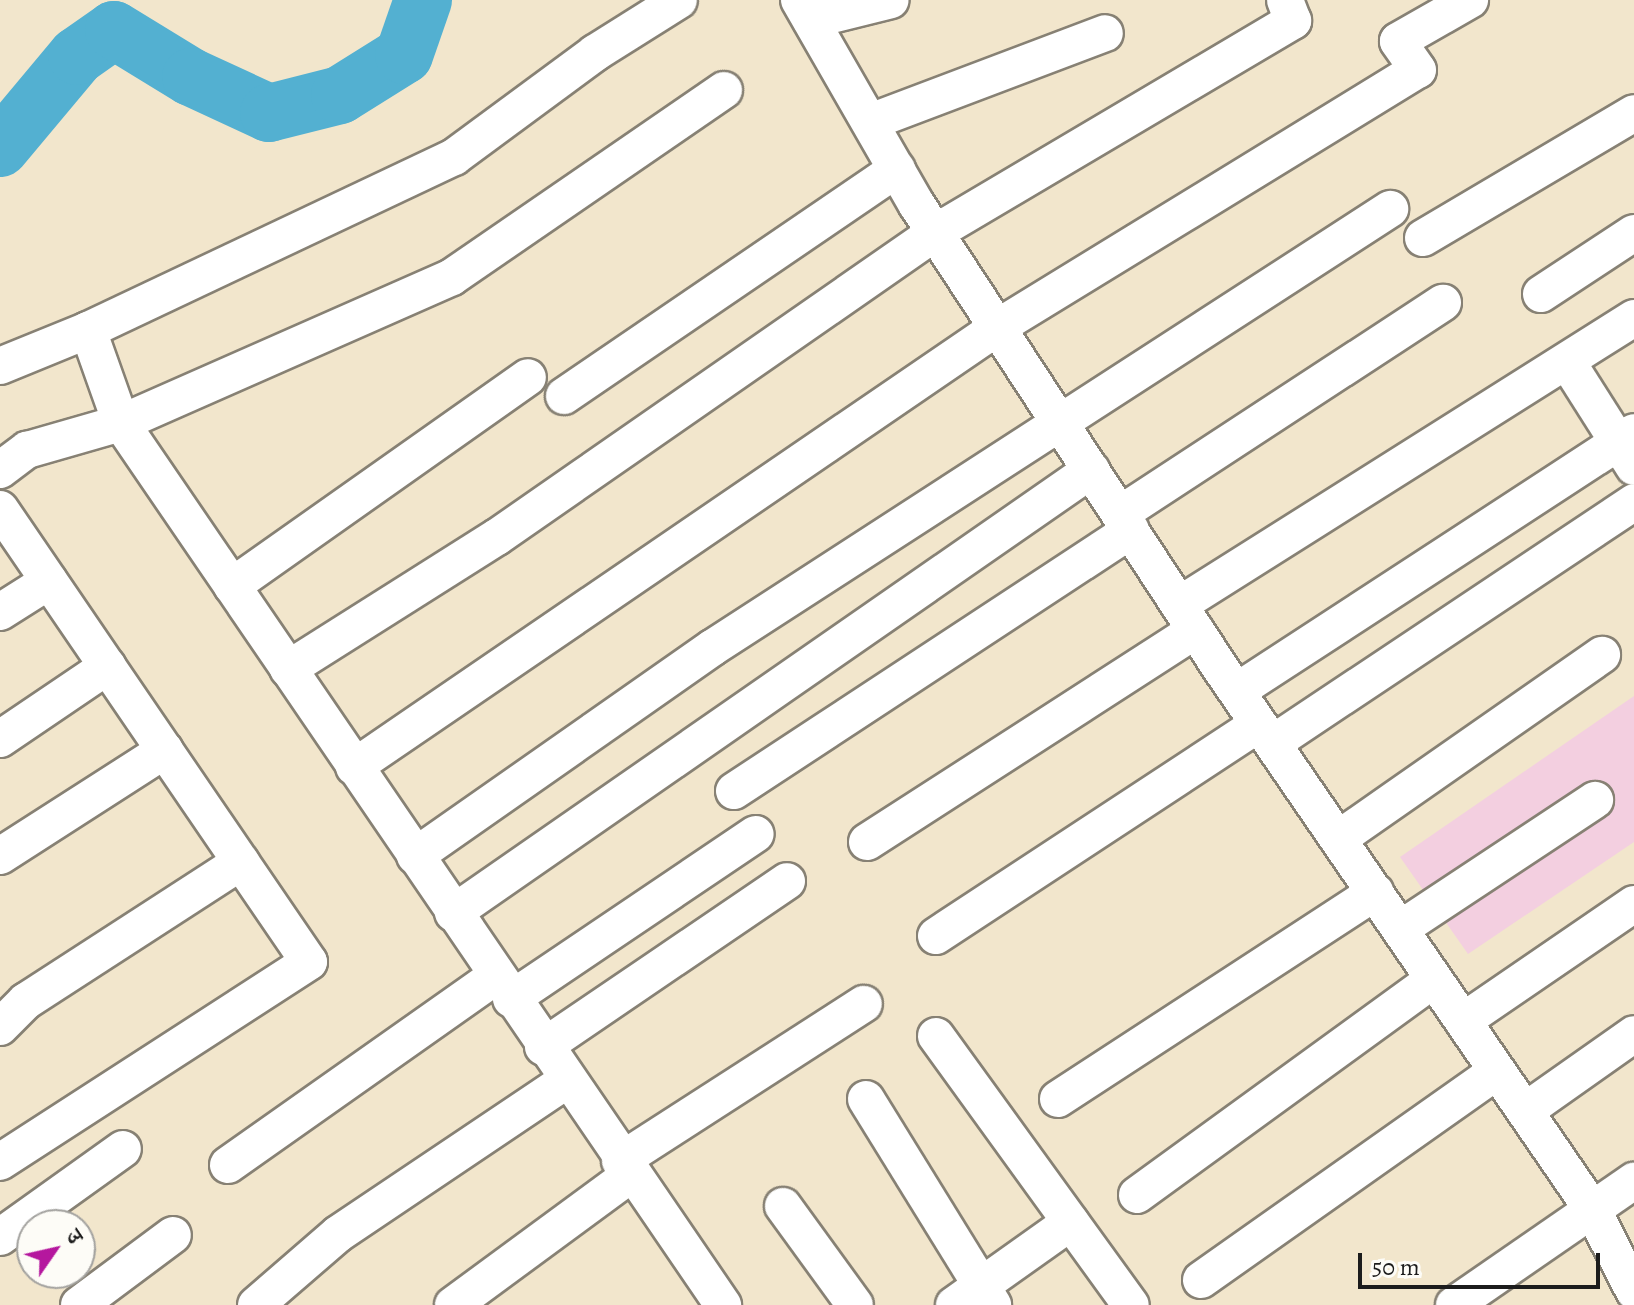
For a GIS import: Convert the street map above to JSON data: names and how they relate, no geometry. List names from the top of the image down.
{
  "scale_bar": "50 m",
  "north": "top right"
}
